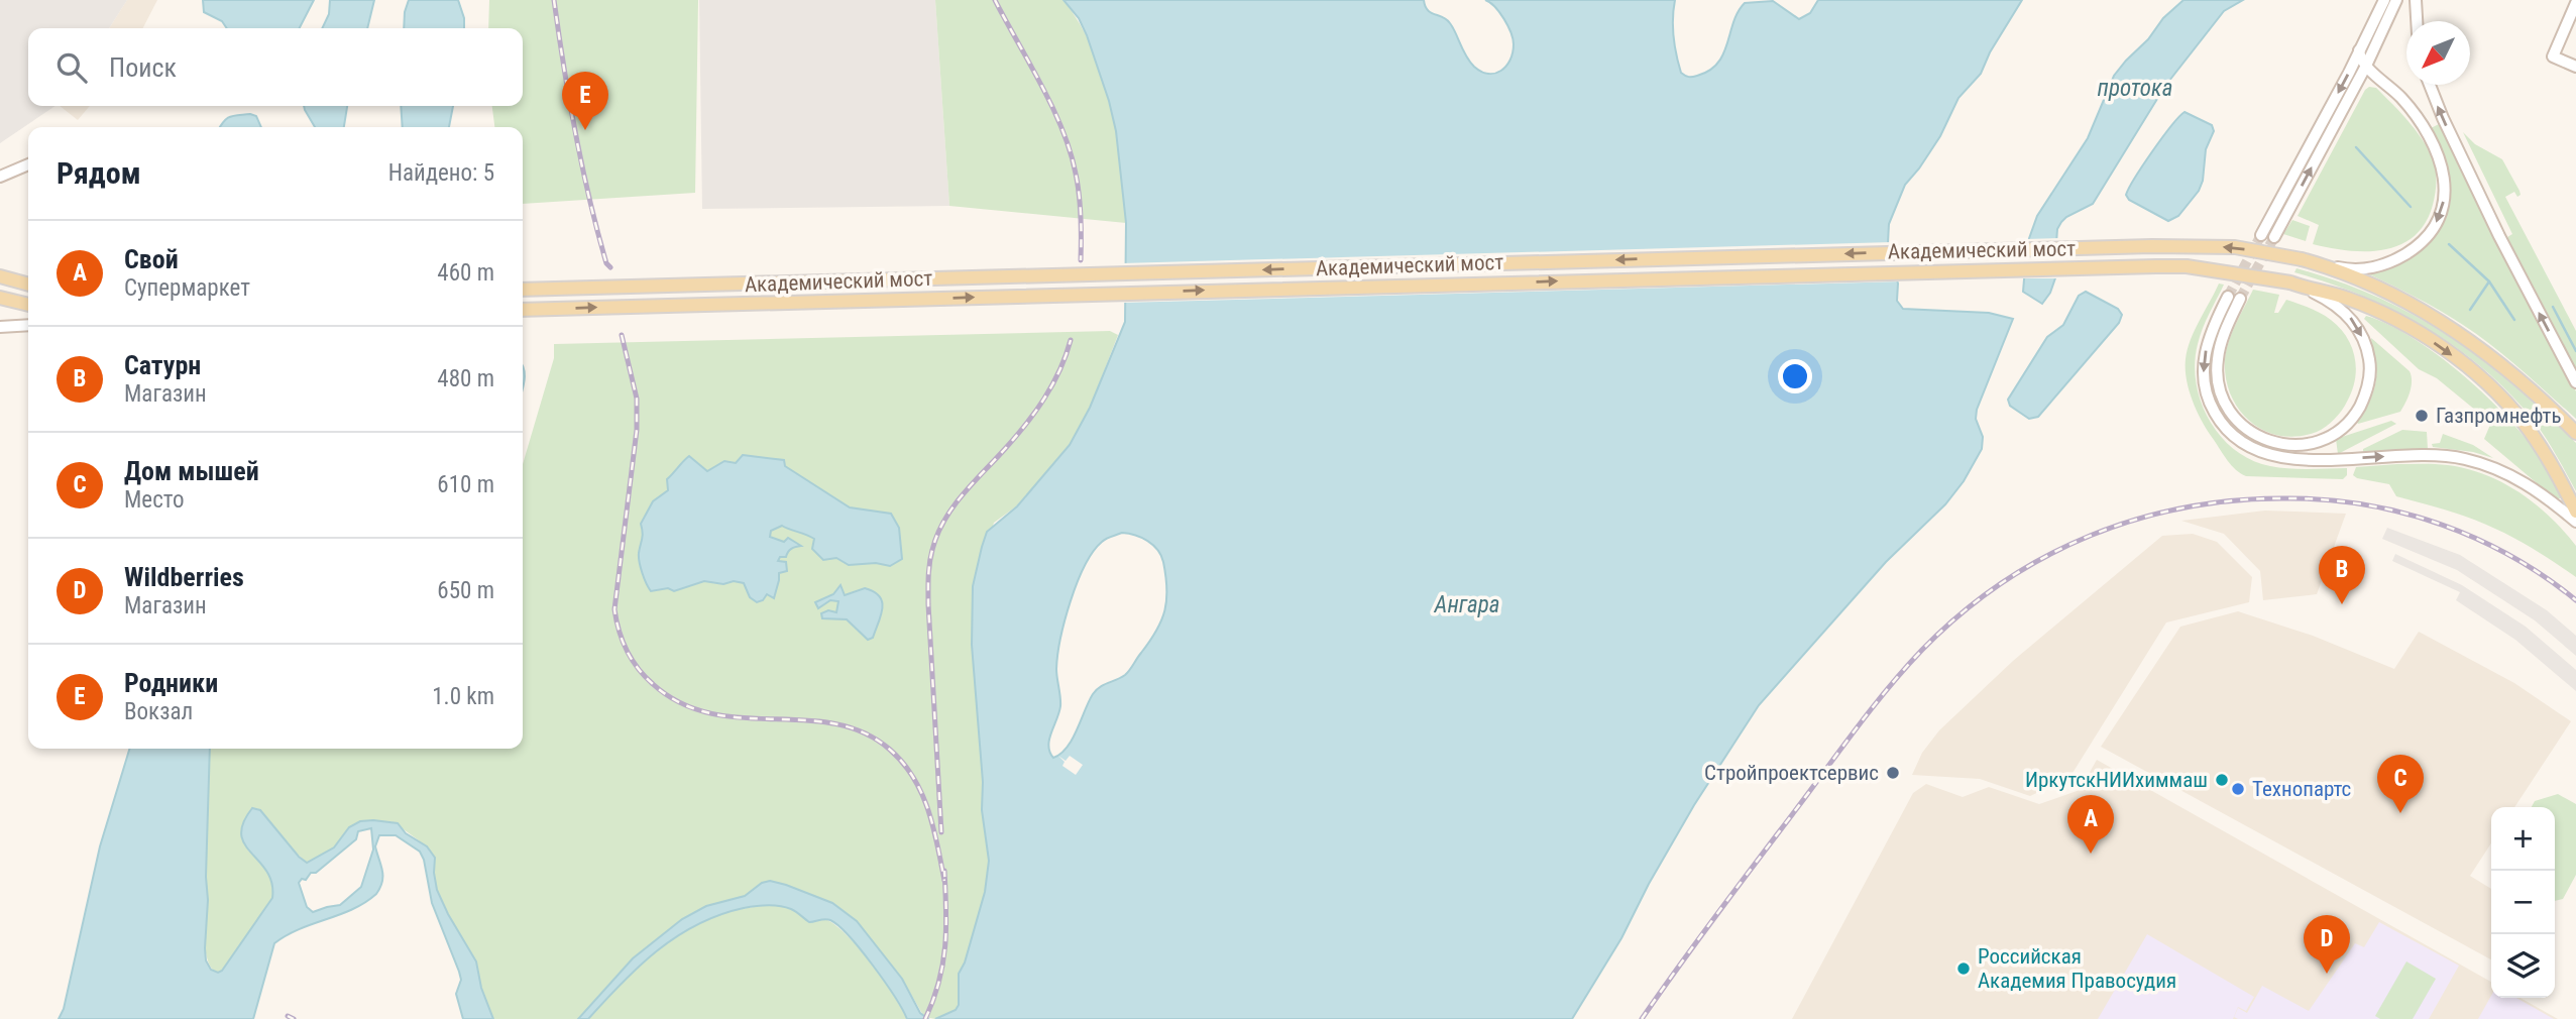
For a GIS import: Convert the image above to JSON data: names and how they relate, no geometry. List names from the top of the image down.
{
  "streets": {
    "main road": ["Академический мост"]
  },
  "water": ["протока", "Ангара"],
  "places": [
    "Газпромнефть",
    "Стройпроектсервис",
    "ИркутскНИИхиммаш",
    "Технопартс",
    "Российская Академия Правосудия"
  ],
  "north": "bottom left",
  "page": {
    "search": "Поиск",
    "pins": [
      "E",
      "B",
      "C",
      "A",
      "D"
    ],
    "heading": ["Рядом", "Найдено: 5"],
    "list": [
      {
        "mark": "A",
        "name": "Свой",
        "note": "Супермаркет",
        "value": "460 m"
      },
      {
        "mark": "B",
        "name": "Сатурн",
        "note": "Магазин",
        "value": "480 m"
      },
      {
        "mark": "C",
        "name": "Дом мышей",
        "note": "Место",
        "value": "610 m"
      },
      {
        "mark": "D",
        "name": "Wildberries",
        "note": "Магазин",
        "value": "650 m"
      },
      {
        "mark": "E",
        "name": "Родники",
        "note": "Вокзал",
        "value": "1.0 km"
      }
    ],
    "map_buttons": ["+", "−"]
  }
}
